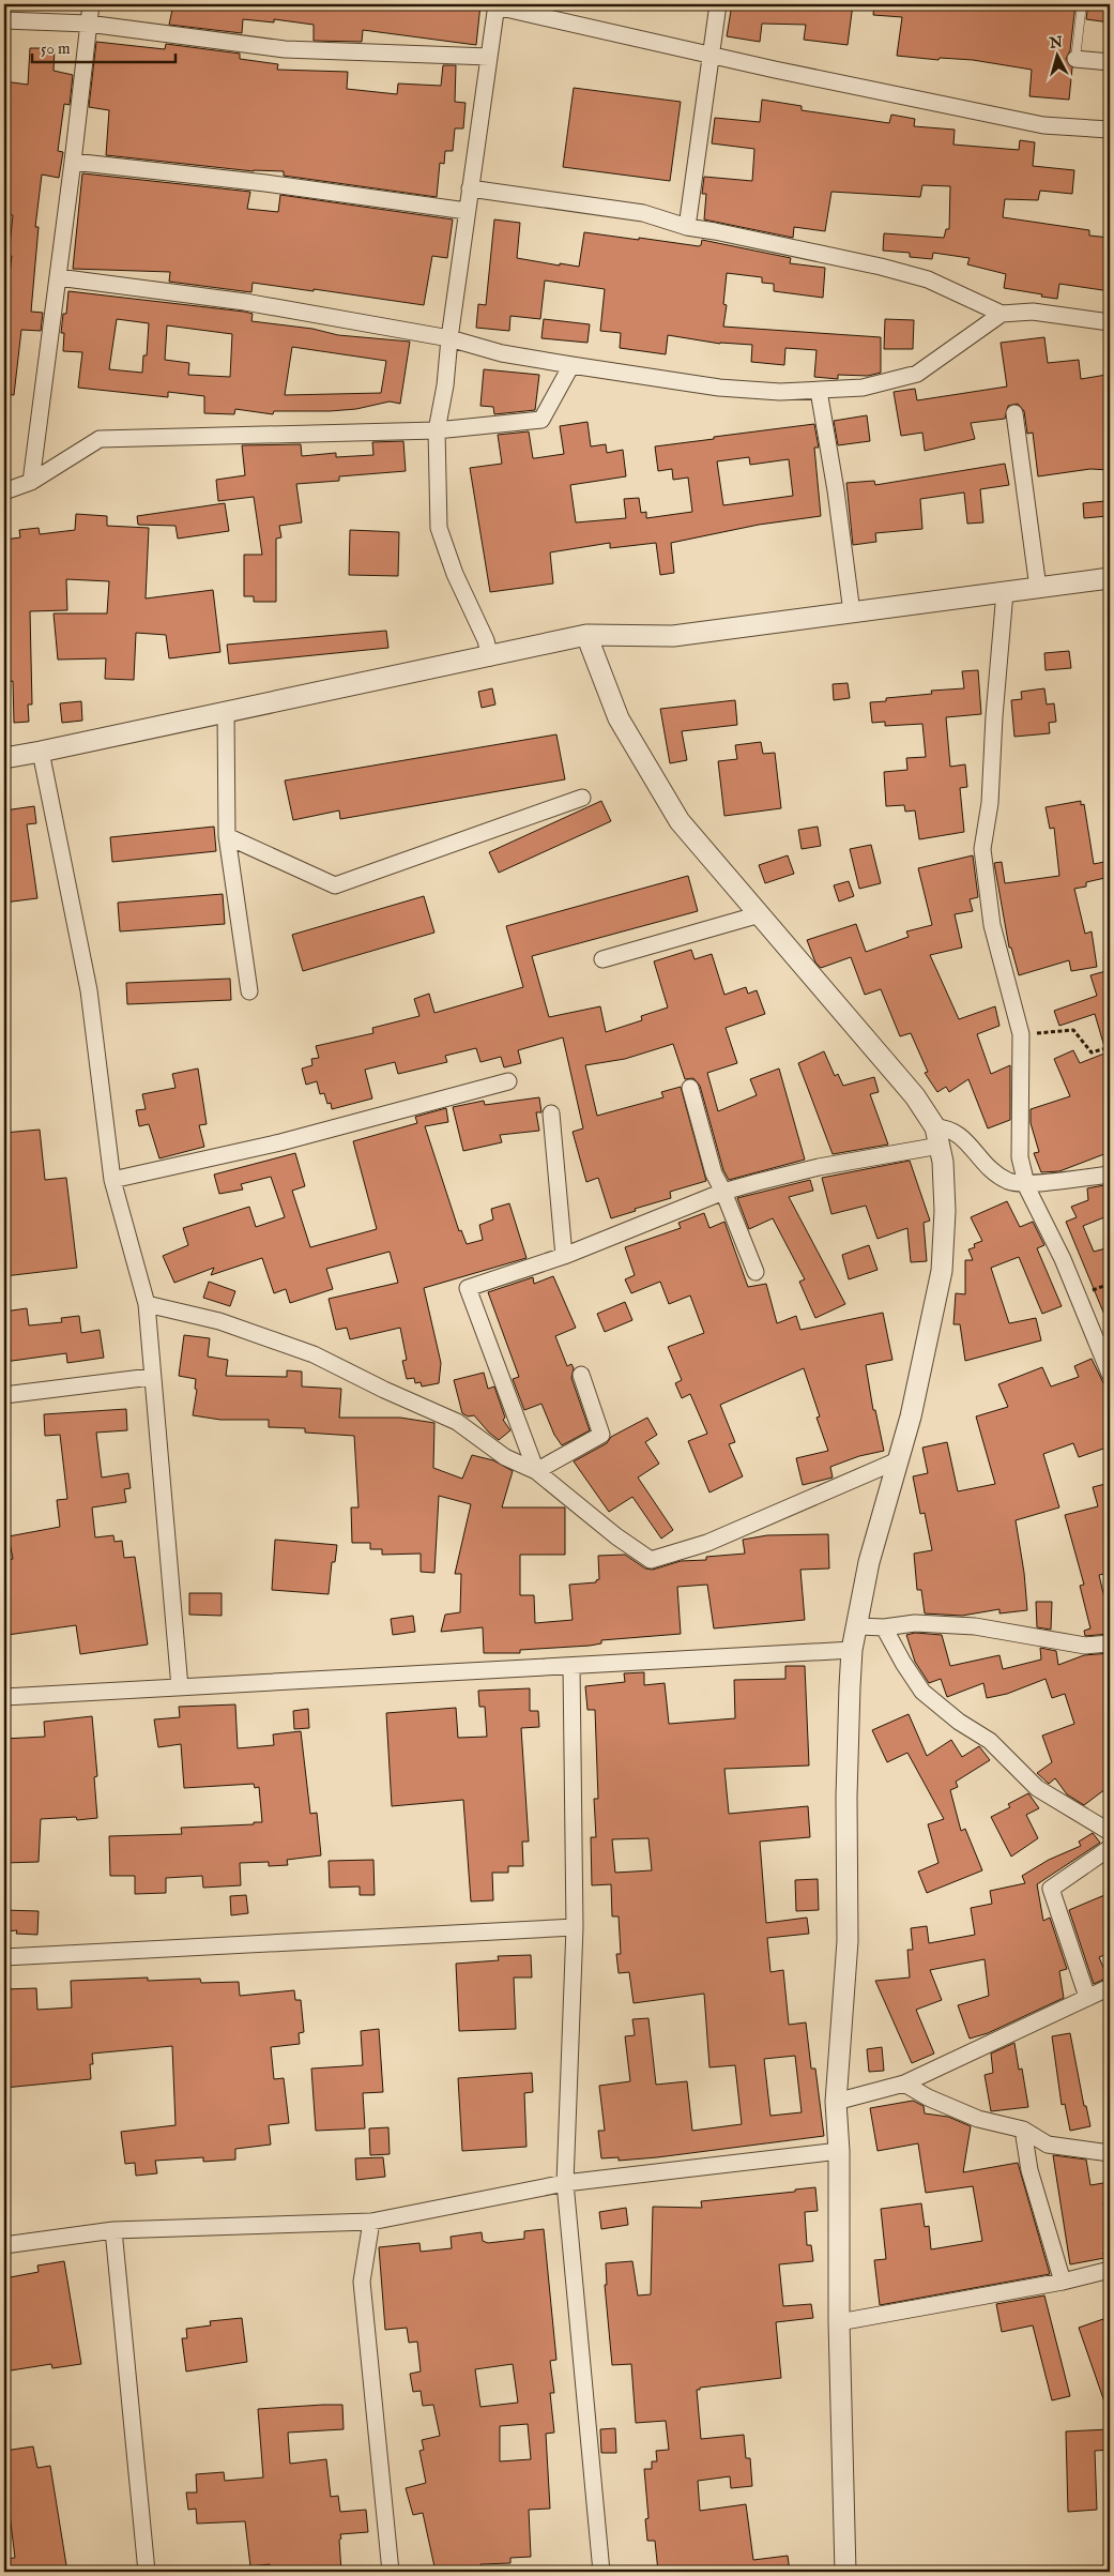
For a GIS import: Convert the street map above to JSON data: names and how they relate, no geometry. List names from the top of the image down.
{
  "scale_bar": "50 m",
  "north": "top"
}
